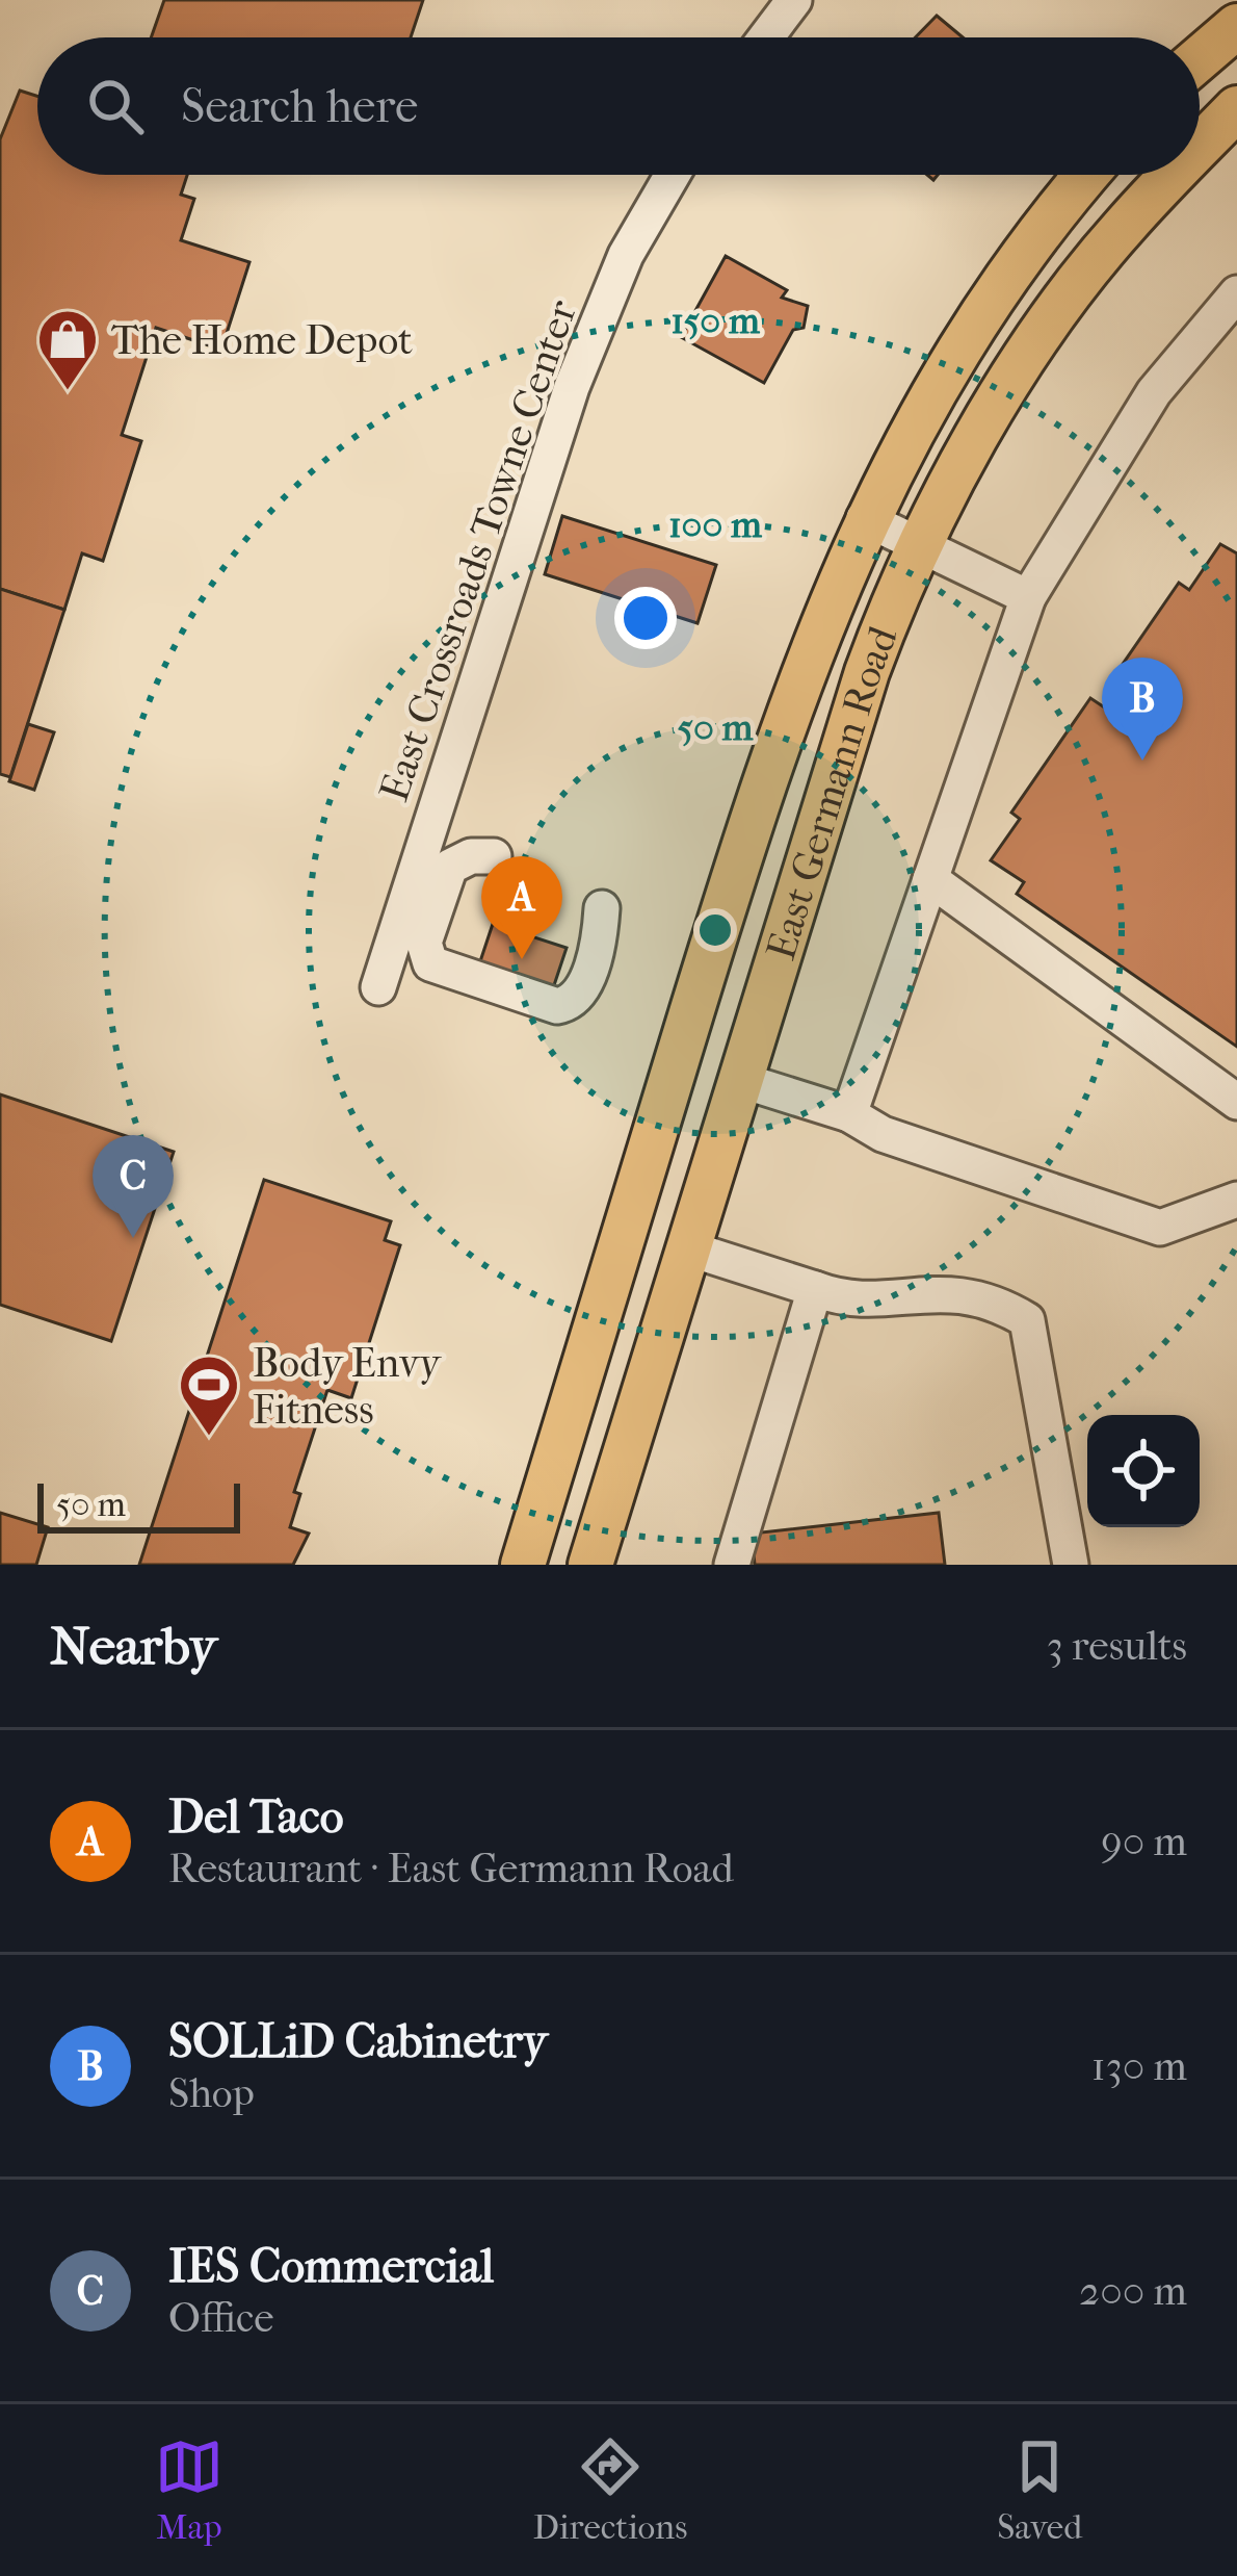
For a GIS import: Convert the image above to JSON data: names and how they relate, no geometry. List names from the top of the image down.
{
  "streets": {
    "main road": ["East Germann Road"],
    "lane": ["East Crossroads Towne Center"]
  },
  "places": {
    "shop": ["The Home Depot"],
    "sports": ["Body Envy Fitness"]
  },
  "scale_bar": "50 m",
  "page": {
    "search": "Search here",
    "pins": ["B", "A", "C"],
    "scale": "50 m",
    "heading": ["Nearby", "3 results"],
    "list": [
      {
        "mark": "A",
        "name": "Del Taco",
        "note": "Restaurant · East Germann Road",
        "value": "90 m"
      },
      {
        "mark": "B",
        "name": "SOLLiD Cabinetry",
        "note": "Shop",
        "value": "130 m"
      },
      {
        "mark": "C",
        "name": "IES Commercial",
        "note": "Office",
        "value": "200 m"
      }
    ],
    "nav": ["Map", "Directions", "Saved"]
  },
  "rings": ["150 m", "100 m", "50 m"]
}
